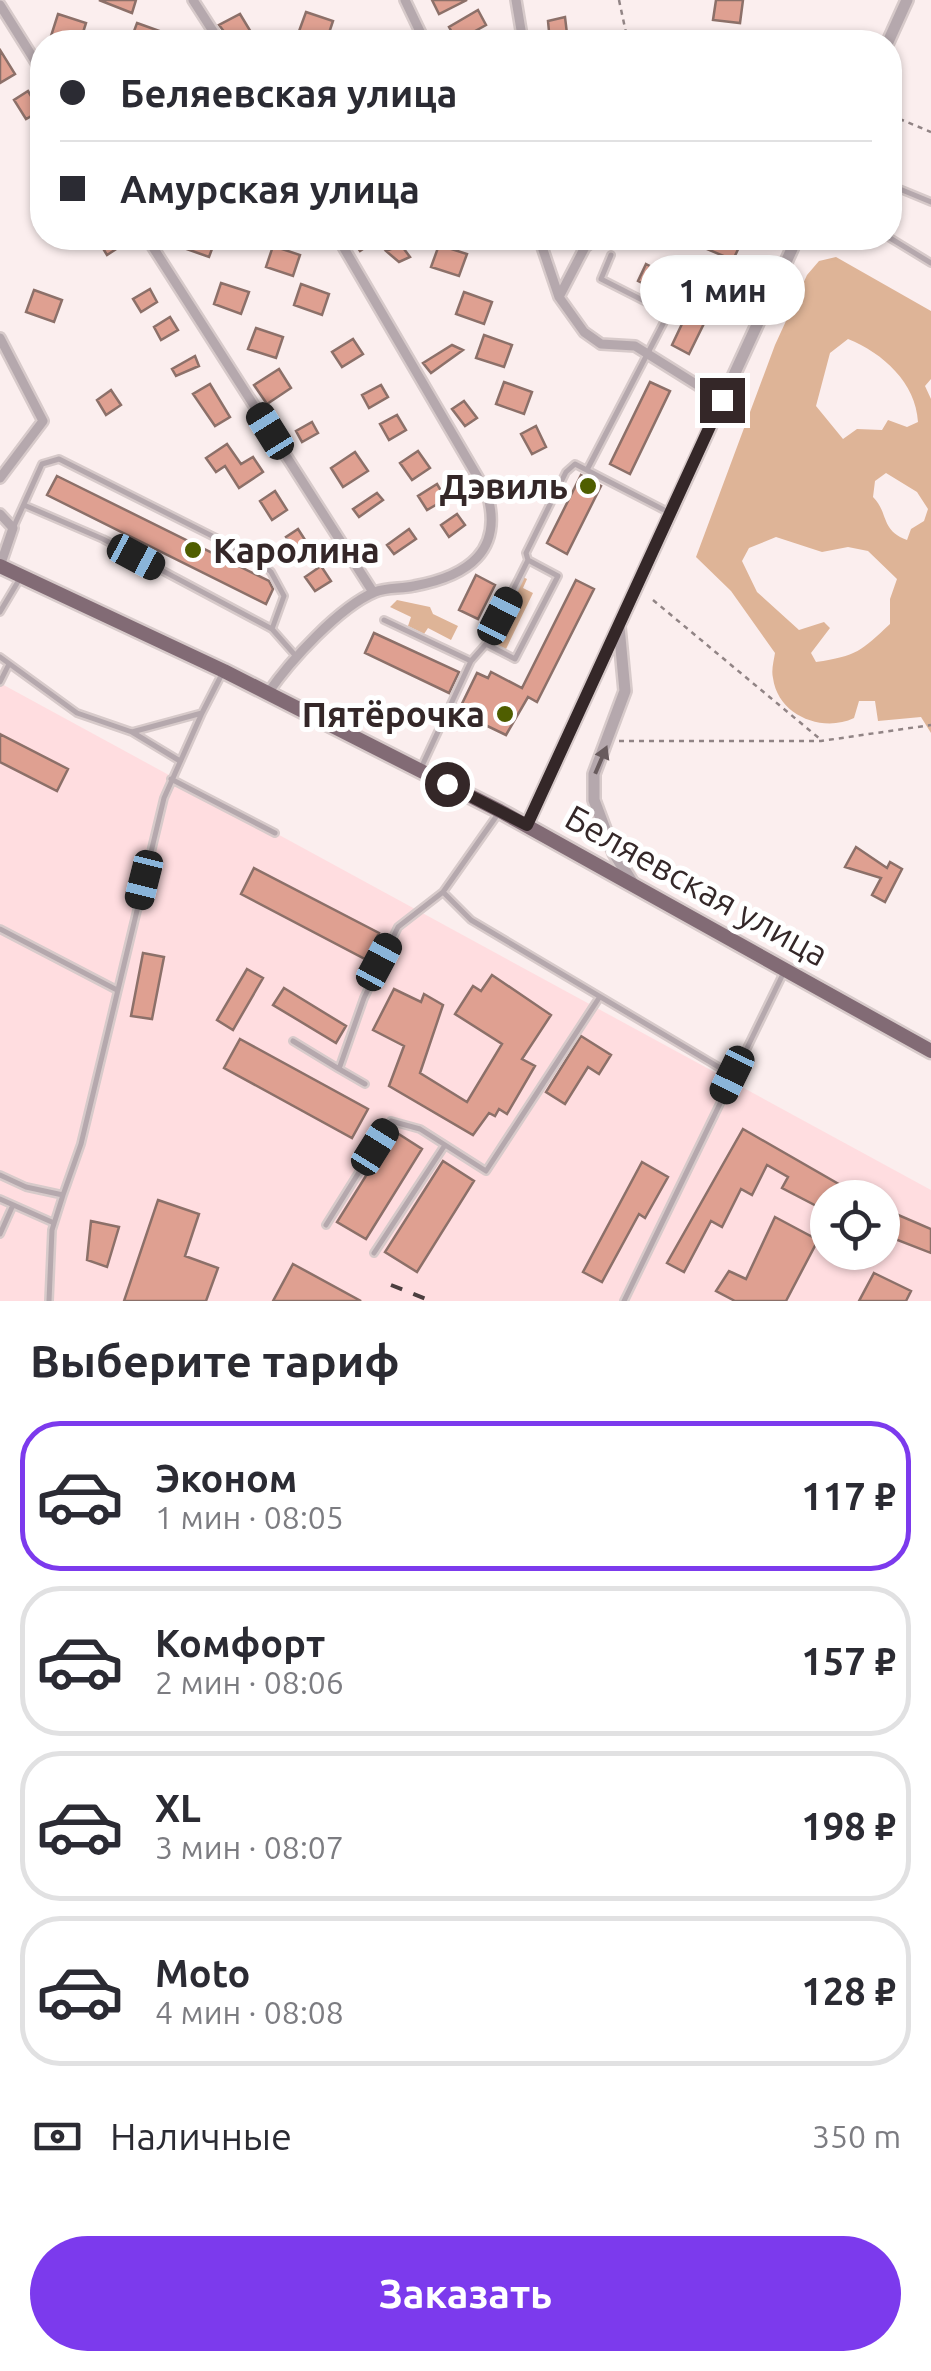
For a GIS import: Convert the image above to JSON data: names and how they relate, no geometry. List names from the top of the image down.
{
  "streets": {
    "main road": ["Беляевская улица"]
  },
  "places": ["Дэвиль", "Каролина", "Пятёрочка"],
  "page": {
    "banner": ["Беляевская улица", "Амурская улица"],
    "bubble": "1 мин",
    "heading": "Выберите тариф",
    "list": [
      {
        "name": "Эконом",
        "note": "1 мин · 08:05",
        "value": "117 ₽"
      },
      {
        "name": "Комфорт",
        "note": "2 мин · 08:06",
        "value": "157 ₽"
      },
      {
        "name": "XL",
        "note": "3 мин · 08:07",
        "value": "198 ₽"
      },
      {
        "name": "Moto",
        "note": "4 мин · 08:08",
        "value": "128 ₽"
      }
    ],
    "pay": ["Наличные", "350 m"],
    "buttons": "Заказать"
  }
}
